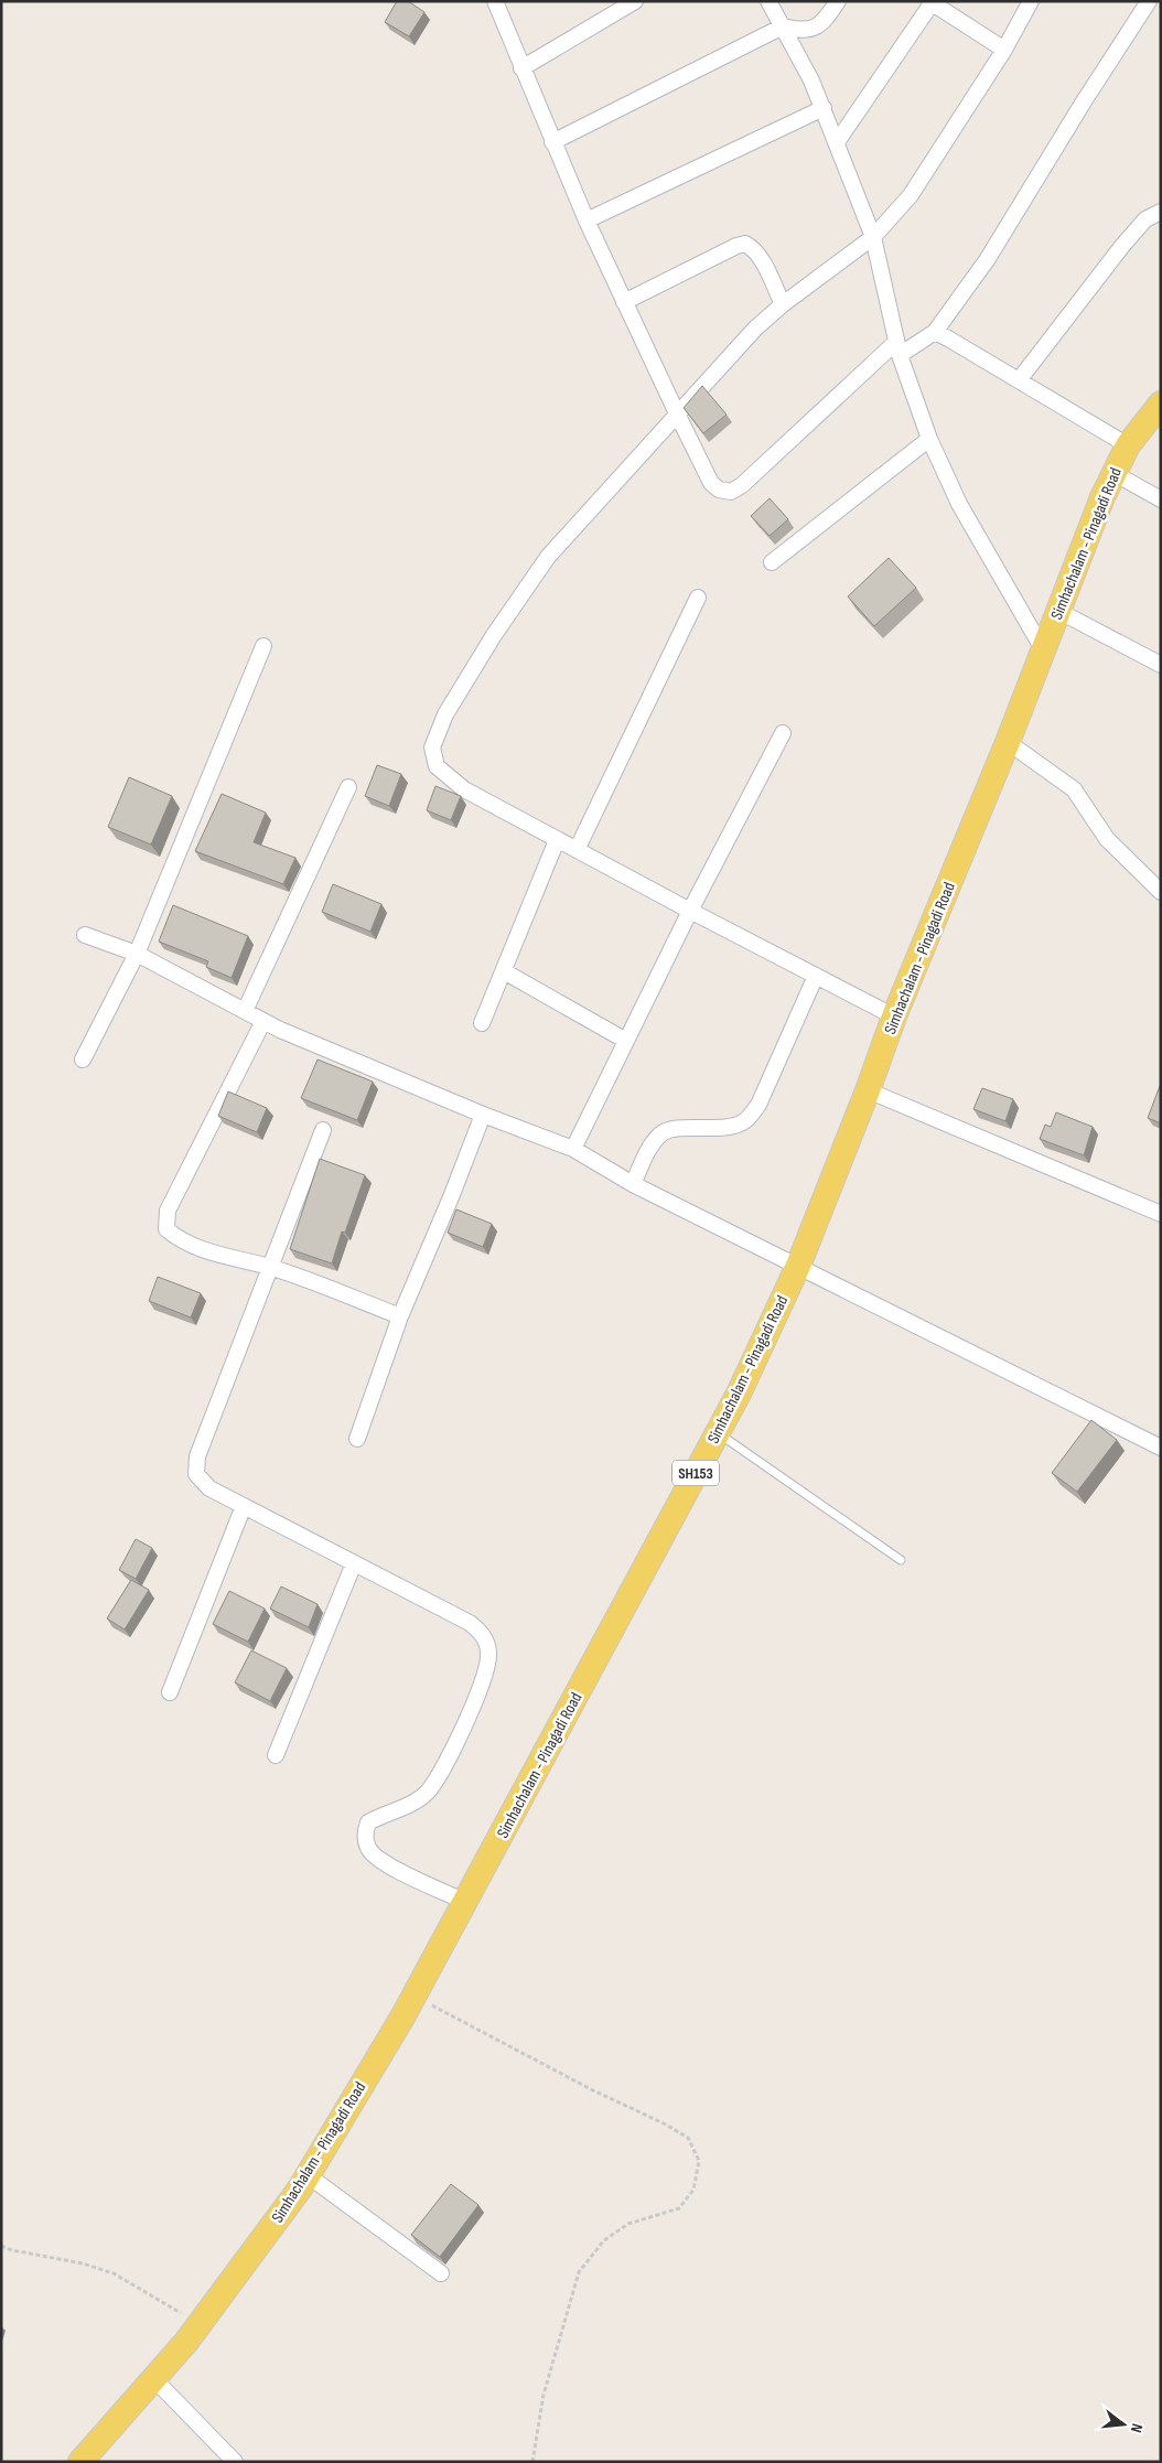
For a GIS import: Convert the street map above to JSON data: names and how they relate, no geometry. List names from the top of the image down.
{
  "streets": {
    "main road": ["Simhachalam - Pinagadi Road", "SH153"]
  },
  "north": "right"
}
